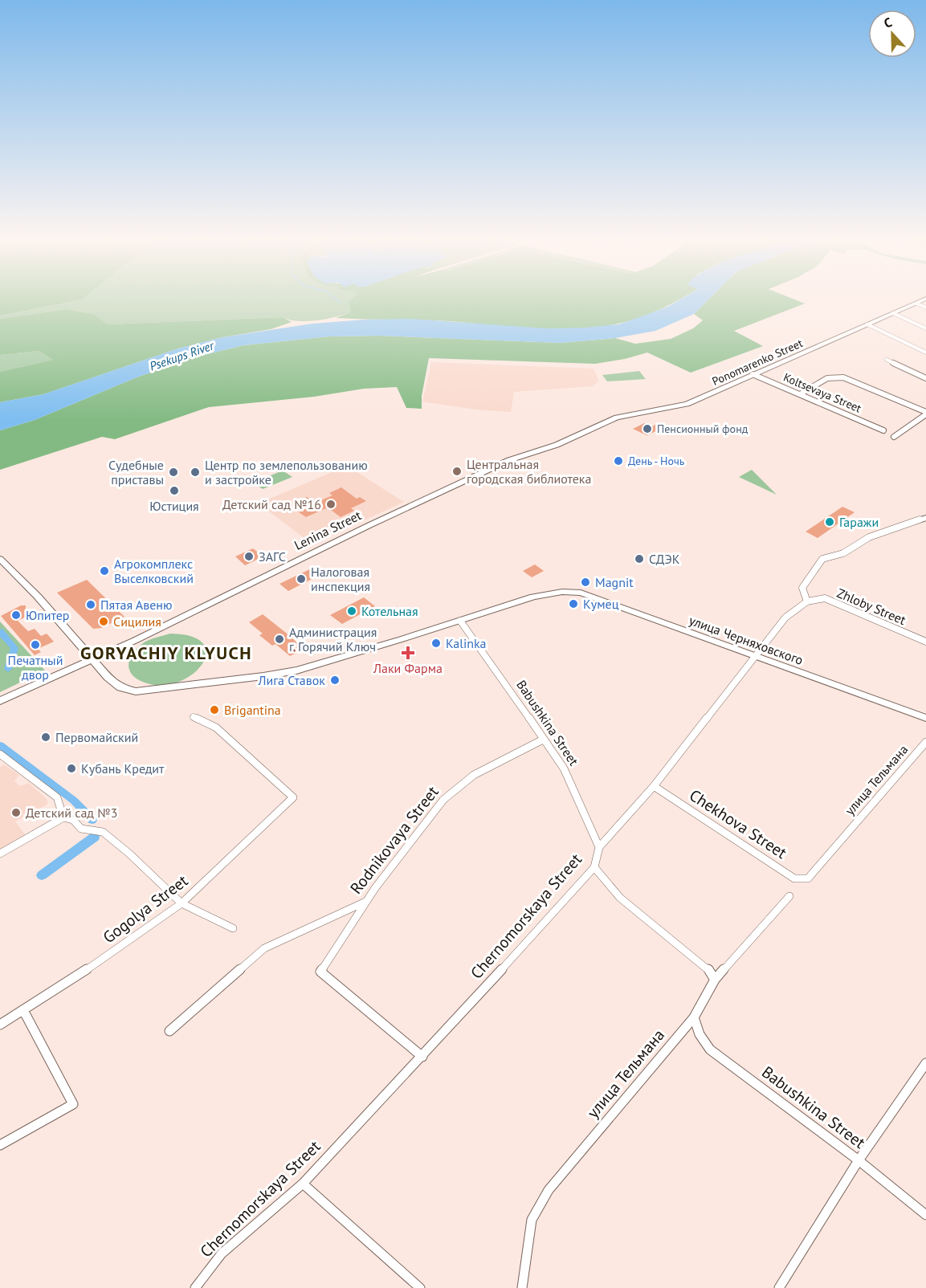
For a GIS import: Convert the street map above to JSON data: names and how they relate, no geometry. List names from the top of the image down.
{
  "streets": {
    "street": [
      "Ponomarenko Street",
      "Koltsevaya Street",
      "Lenina Street",
      "Zhloby Street",
      "улица Черняховского",
      "Babushkina Street",
      "улица Тельмана",
      "Chekhova Street",
      "Rodnikovaya Street",
      "Gogolya Street",
      "Chernomorskaya Street"
    ]
  },
  "crossings": [
    ["Ponomarenko Street", "Koltsevaya Street"],
    ["Ponomarenko Street", "Lenina Street"],
    ["Zhloby Street", "Chernomorskaya Street"],
    ["улица Черняховского", "Babushkina Street"],
    ["улица Черняховского", "Chernomorskaya Street"],
    ["Babushkina Street", "улица Тельмана"],
    ["Babushkina Street", "Rodnikovaya Street"],
    ["Babushkina Street", "Chernomorskaya Street"],
    ["улица Тельмана", "Chekhova Street"],
    ["Chekhova Street", "Chernomorskaya Street"],
    ["Rodnikovaya Street", "Chernomorskaya Street"]
  ],
  "districts": ["GORYACHIY KLYUCH"],
  "water": ["Psekups River"],
  "places": {
    "other": [
      "Пенсионный фонд",
      "День - Ночь",
      "Центральная городская библиотека",
      "Судебные приставы",
      "Центр по землепользованию и застройке",
      "Юстиция",
      "Детский сад №16",
      "Гаражи",
      "ЗАГС",
      "СДЭК",
      "Агрокомплекс Выселковский",
      "Налоговая инспекция",
      "Magnit",
      "Кумец",
      "Пятая Авеню",
      "Котельная",
      "Юпитер",
      "Сицилия",
      "Администрация г. Горячий Ключ",
      "Kalinka",
      "Печатный двор",
      "Лига Ставок",
      "Brigantina",
      "Первомайский",
      "Кубань Кредит",
      "Детский сад №3"
    ],
    "health": ["Лаки Фарма"]
  },
  "north": "top"
}
